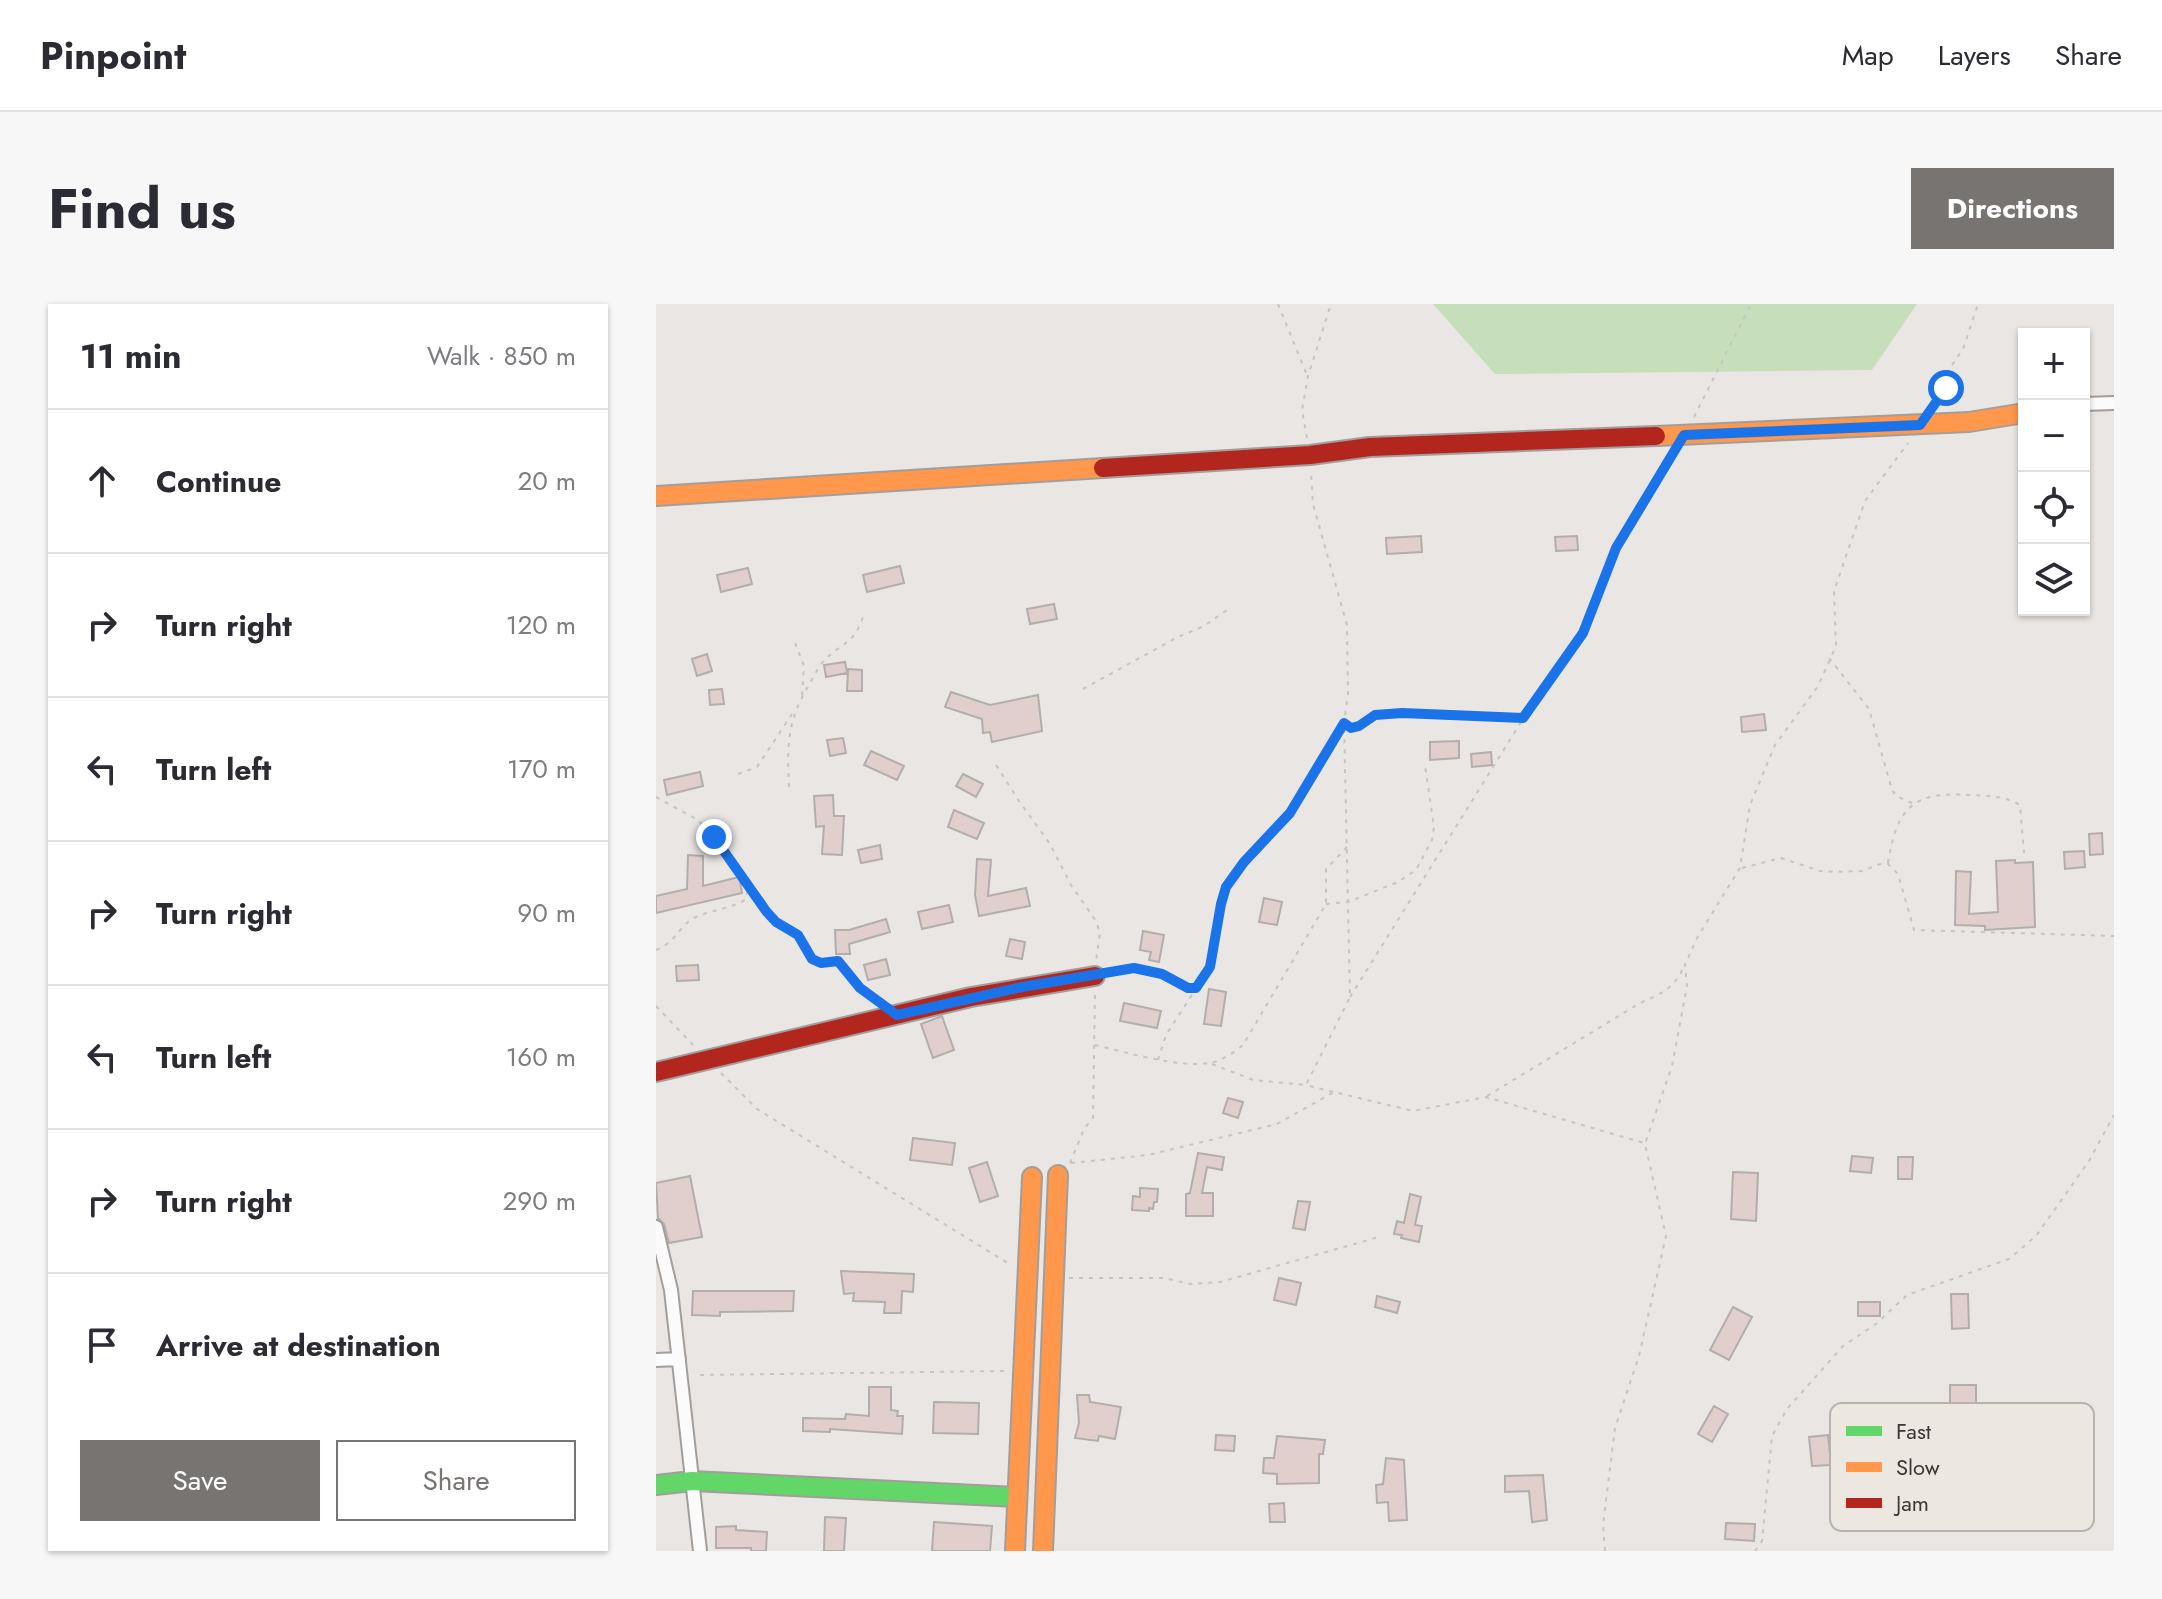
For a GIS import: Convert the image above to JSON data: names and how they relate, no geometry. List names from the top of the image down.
{
  "legend": ["Fast", "Slow", "Jam"],
  "page": {
    "header": "Pinpoint",
    "nav": ["Map", "Layers", "Share"],
    "title": "Find us",
    "buttons": [
      "Directions",
      ["Save", "Share"]
    ],
    "heading": ["11 min", "Walk · 850 m"],
    "map_buttons": ["+", "−"],
    "list": [
      ["Continue", "20 m"],
      ["Turn right", "120 m"],
      ["Turn left", "170 m"],
      ["Turn right", "90 m"],
      ["Turn left", "160 m"],
      ["Turn right", "290 m"],
      "Arrive at destination"
    ]
  }
}
